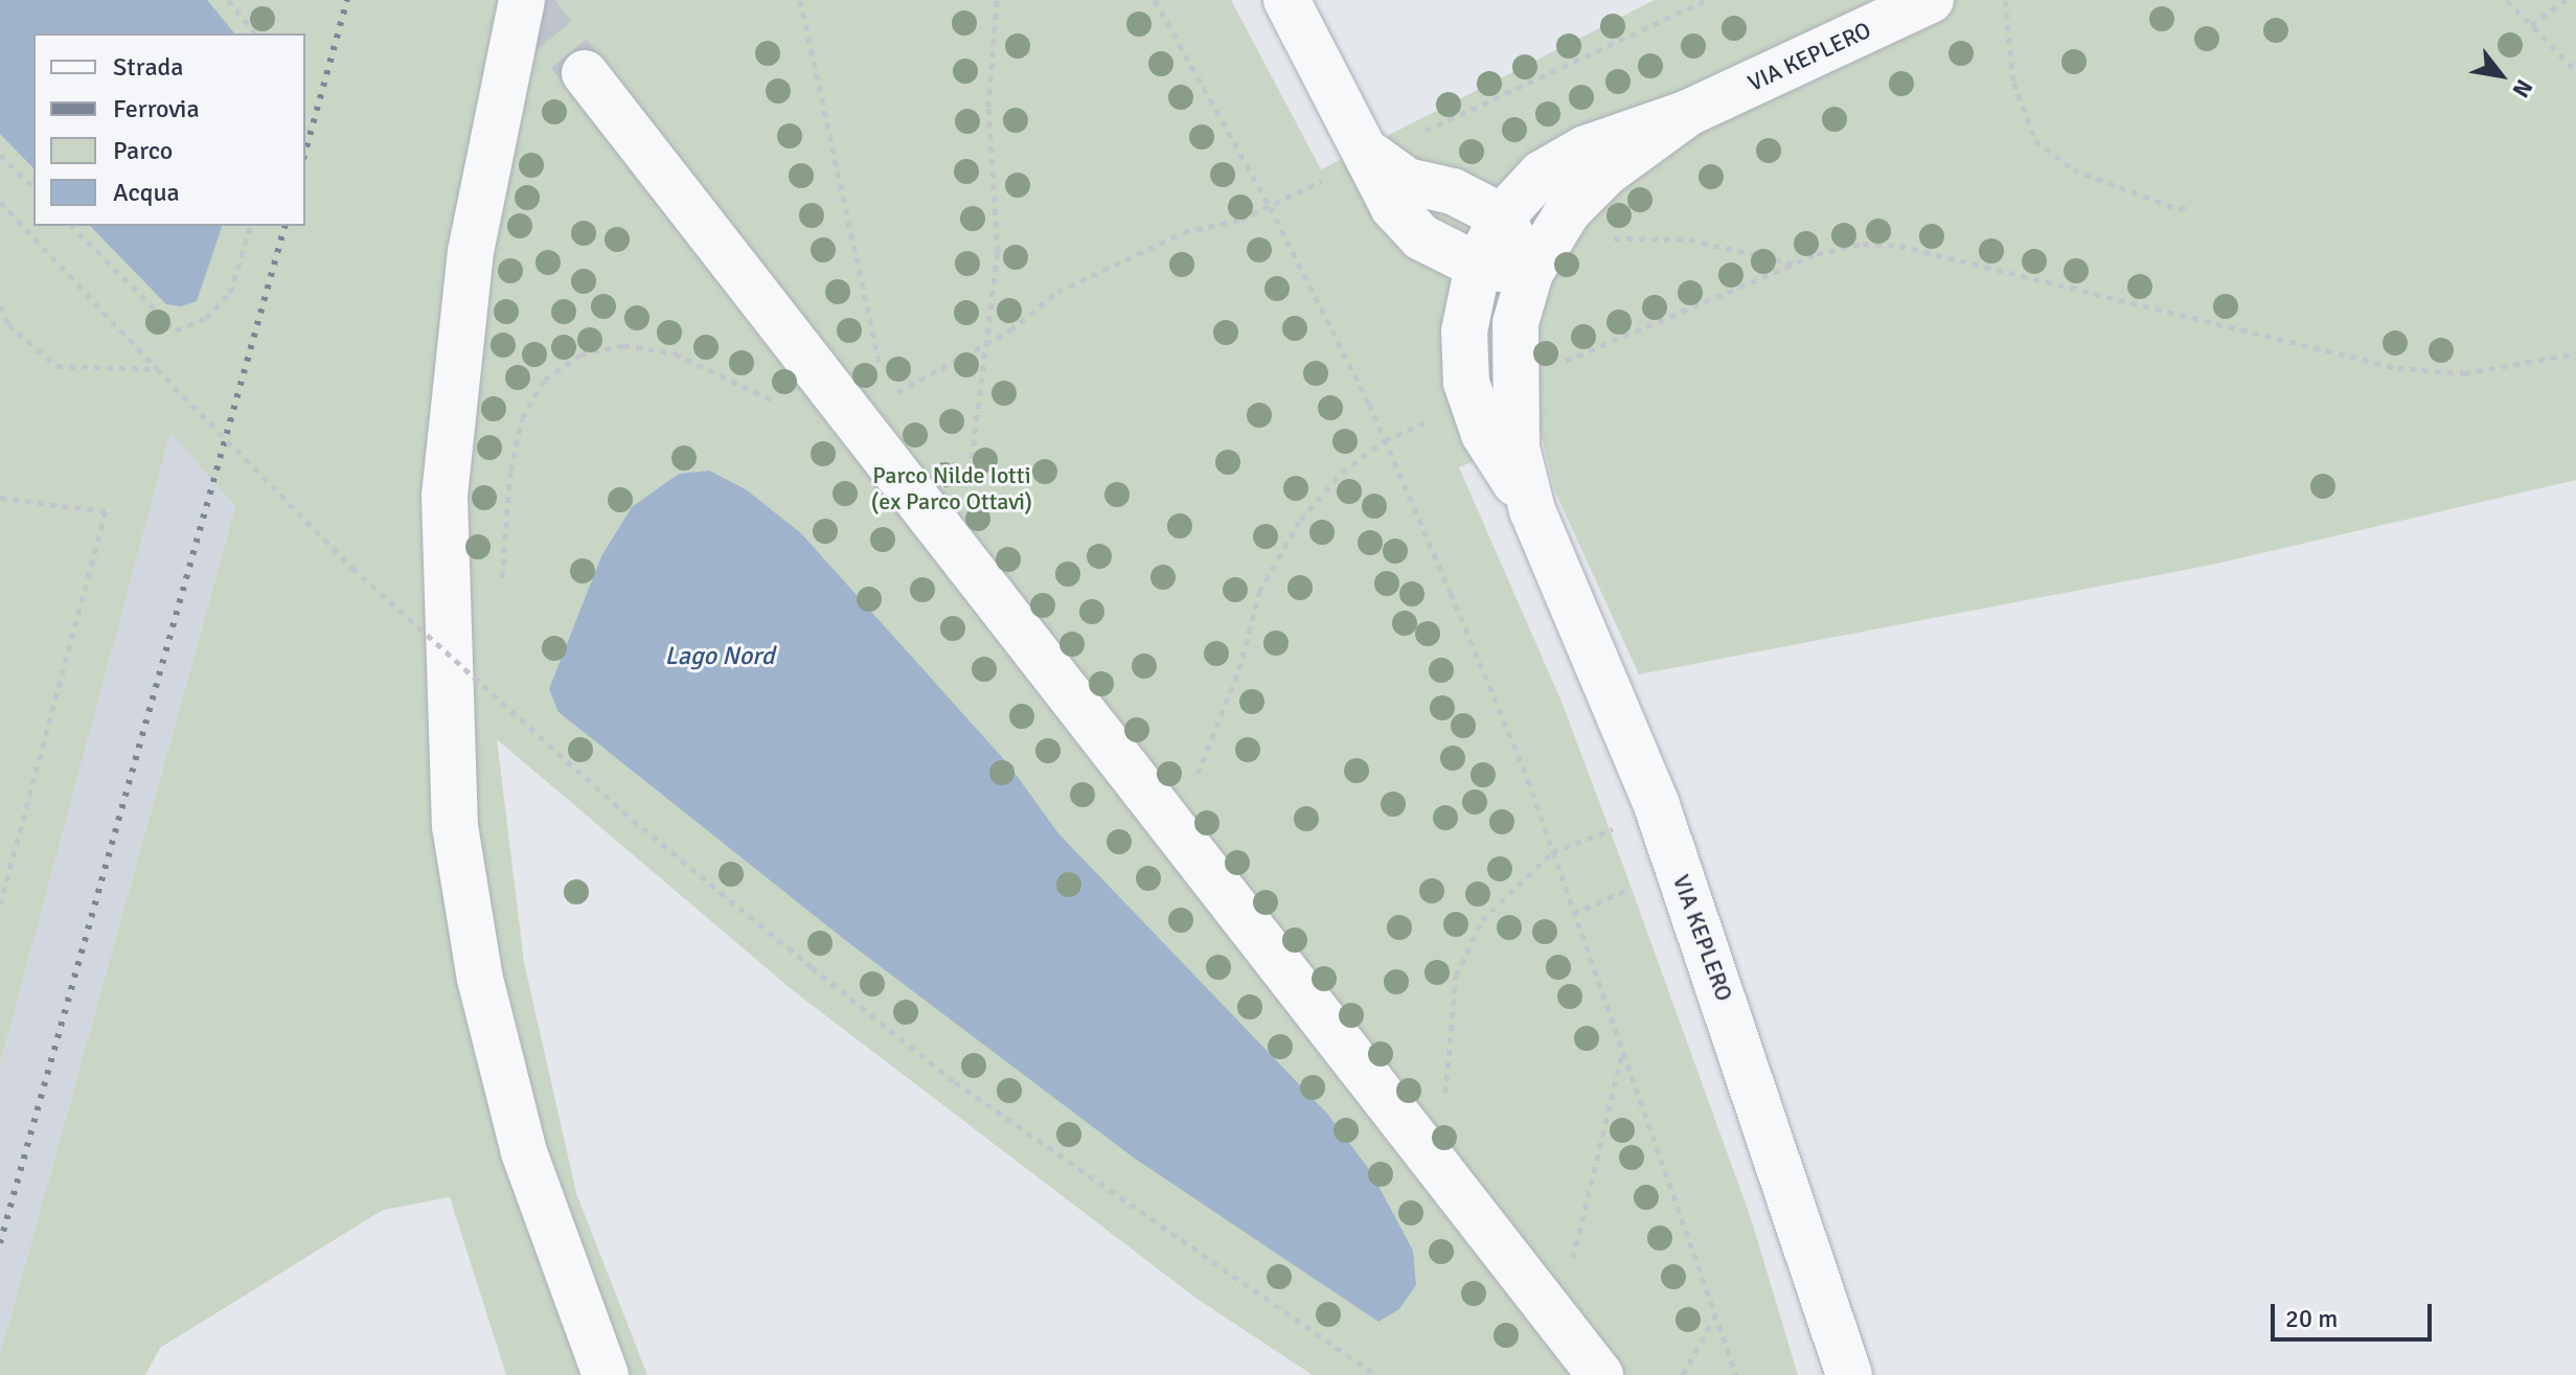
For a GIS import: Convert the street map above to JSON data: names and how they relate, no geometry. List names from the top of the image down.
{
  "streets": {
    "street": ["VIA KEPLERO"]
  },
  "water": ["Lago Nord"],
  "parks": ["Parco Nilde Iotti (ex Parco Ottavi)"],
  "legend": [
    "Strada",
    "Ferrovia",
    "Parco",
    "Acqua"
  ],
  "scale_bar": "20 m",
  "north": "bottom right"
}
